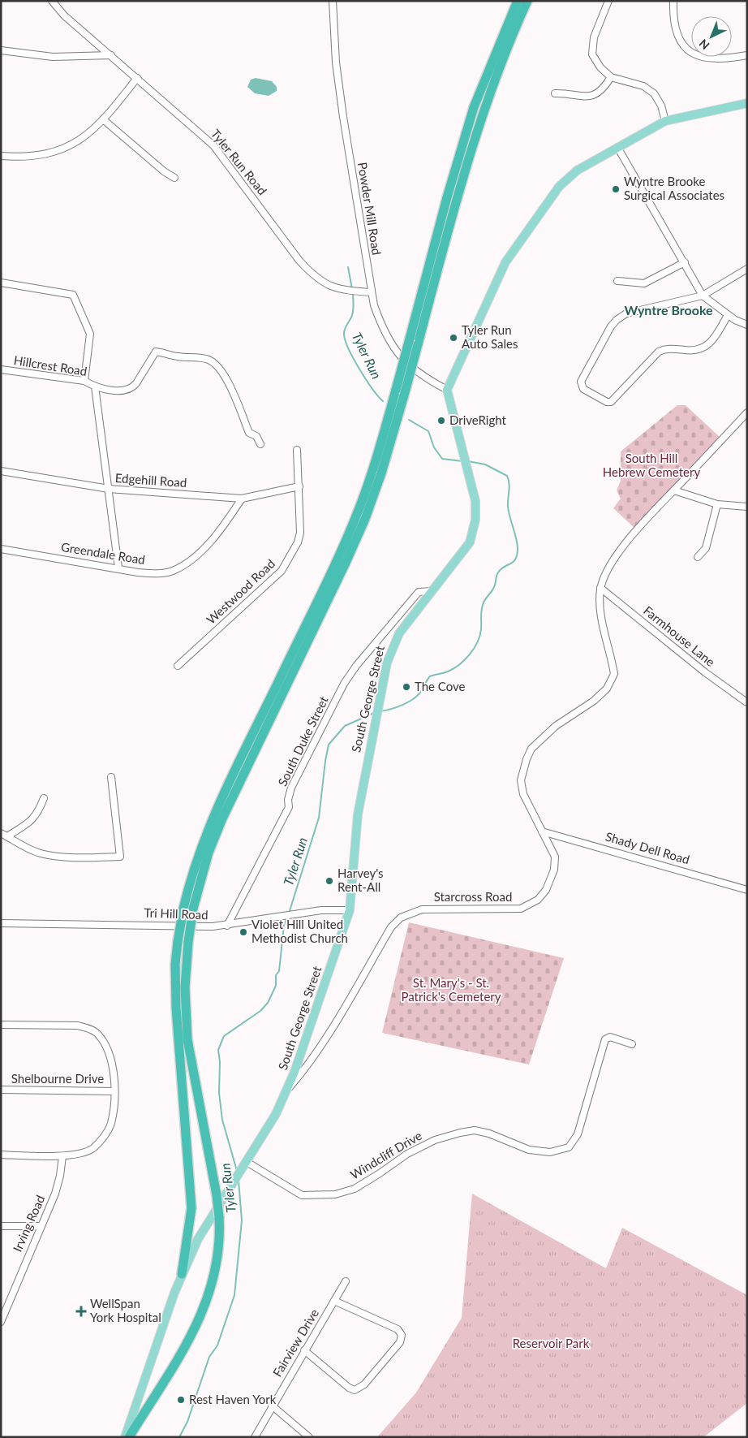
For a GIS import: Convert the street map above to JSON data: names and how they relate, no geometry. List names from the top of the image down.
{
  "streets": {
    "main road": ["South George Street"],
    "street": [
      "Tyler Run Road",
      "Powder Mill Road",
      "Hillcrest Road",
      "Edgehill Road",
      "Greendale Road",
      "Westwood Road",
      "Farmhouse Lane",
      "South Duke Street",
      "Shady Dell Road",
      "Starcross Road",
      "Tri Hill Road",
      "Shelbourne Drive",
      "Windcliff Drive",
      "Irving Road",
      "Fairview Drive"
    ]
  },
  "crossings": [
    ["Tyler Run Road", "Powder Mill Road"],
    ["Powder Mill Road", "South George Street"],
    ["Edgehill Road", "Greendale Road"],
    ["Edgehill Road", "Westwood Road"],
    ["Farmhouse Lane", "Starcross Road"],
    ["South George Street", "South Duke Street"],
    ["South George Street", "Starcross Road"],
    ["South George Street", "Tri Hill Road"],
    ["South George Street", "Windcliff Drive"],
    ["South Duke Street", "Tri Hill Road"],
    ["Shady Dell Road", "Starcross Road"]
  ],
  "districts": ["Wyntre Brooke"],
  "water": ["Tyler Run"],
  "parks": ["South Hill Hebrew Cemetery", "St. Mary's - St. Patrick's Cemetery", "Reservoir Park"],
  "places": {
    "other": [
      "Wyntre Brooke Surgical Associates",
      "Tyler Run Auto Sales",
      "DriveRight",
      "The Cove",
      "Harvey's Rent-All",
      "Violet Hill United Methodist Church",
      "Rest Haven York"
    ],
    "health": ["WellSpan York Hospital"]
  },
  "north": "bottom left"
}
